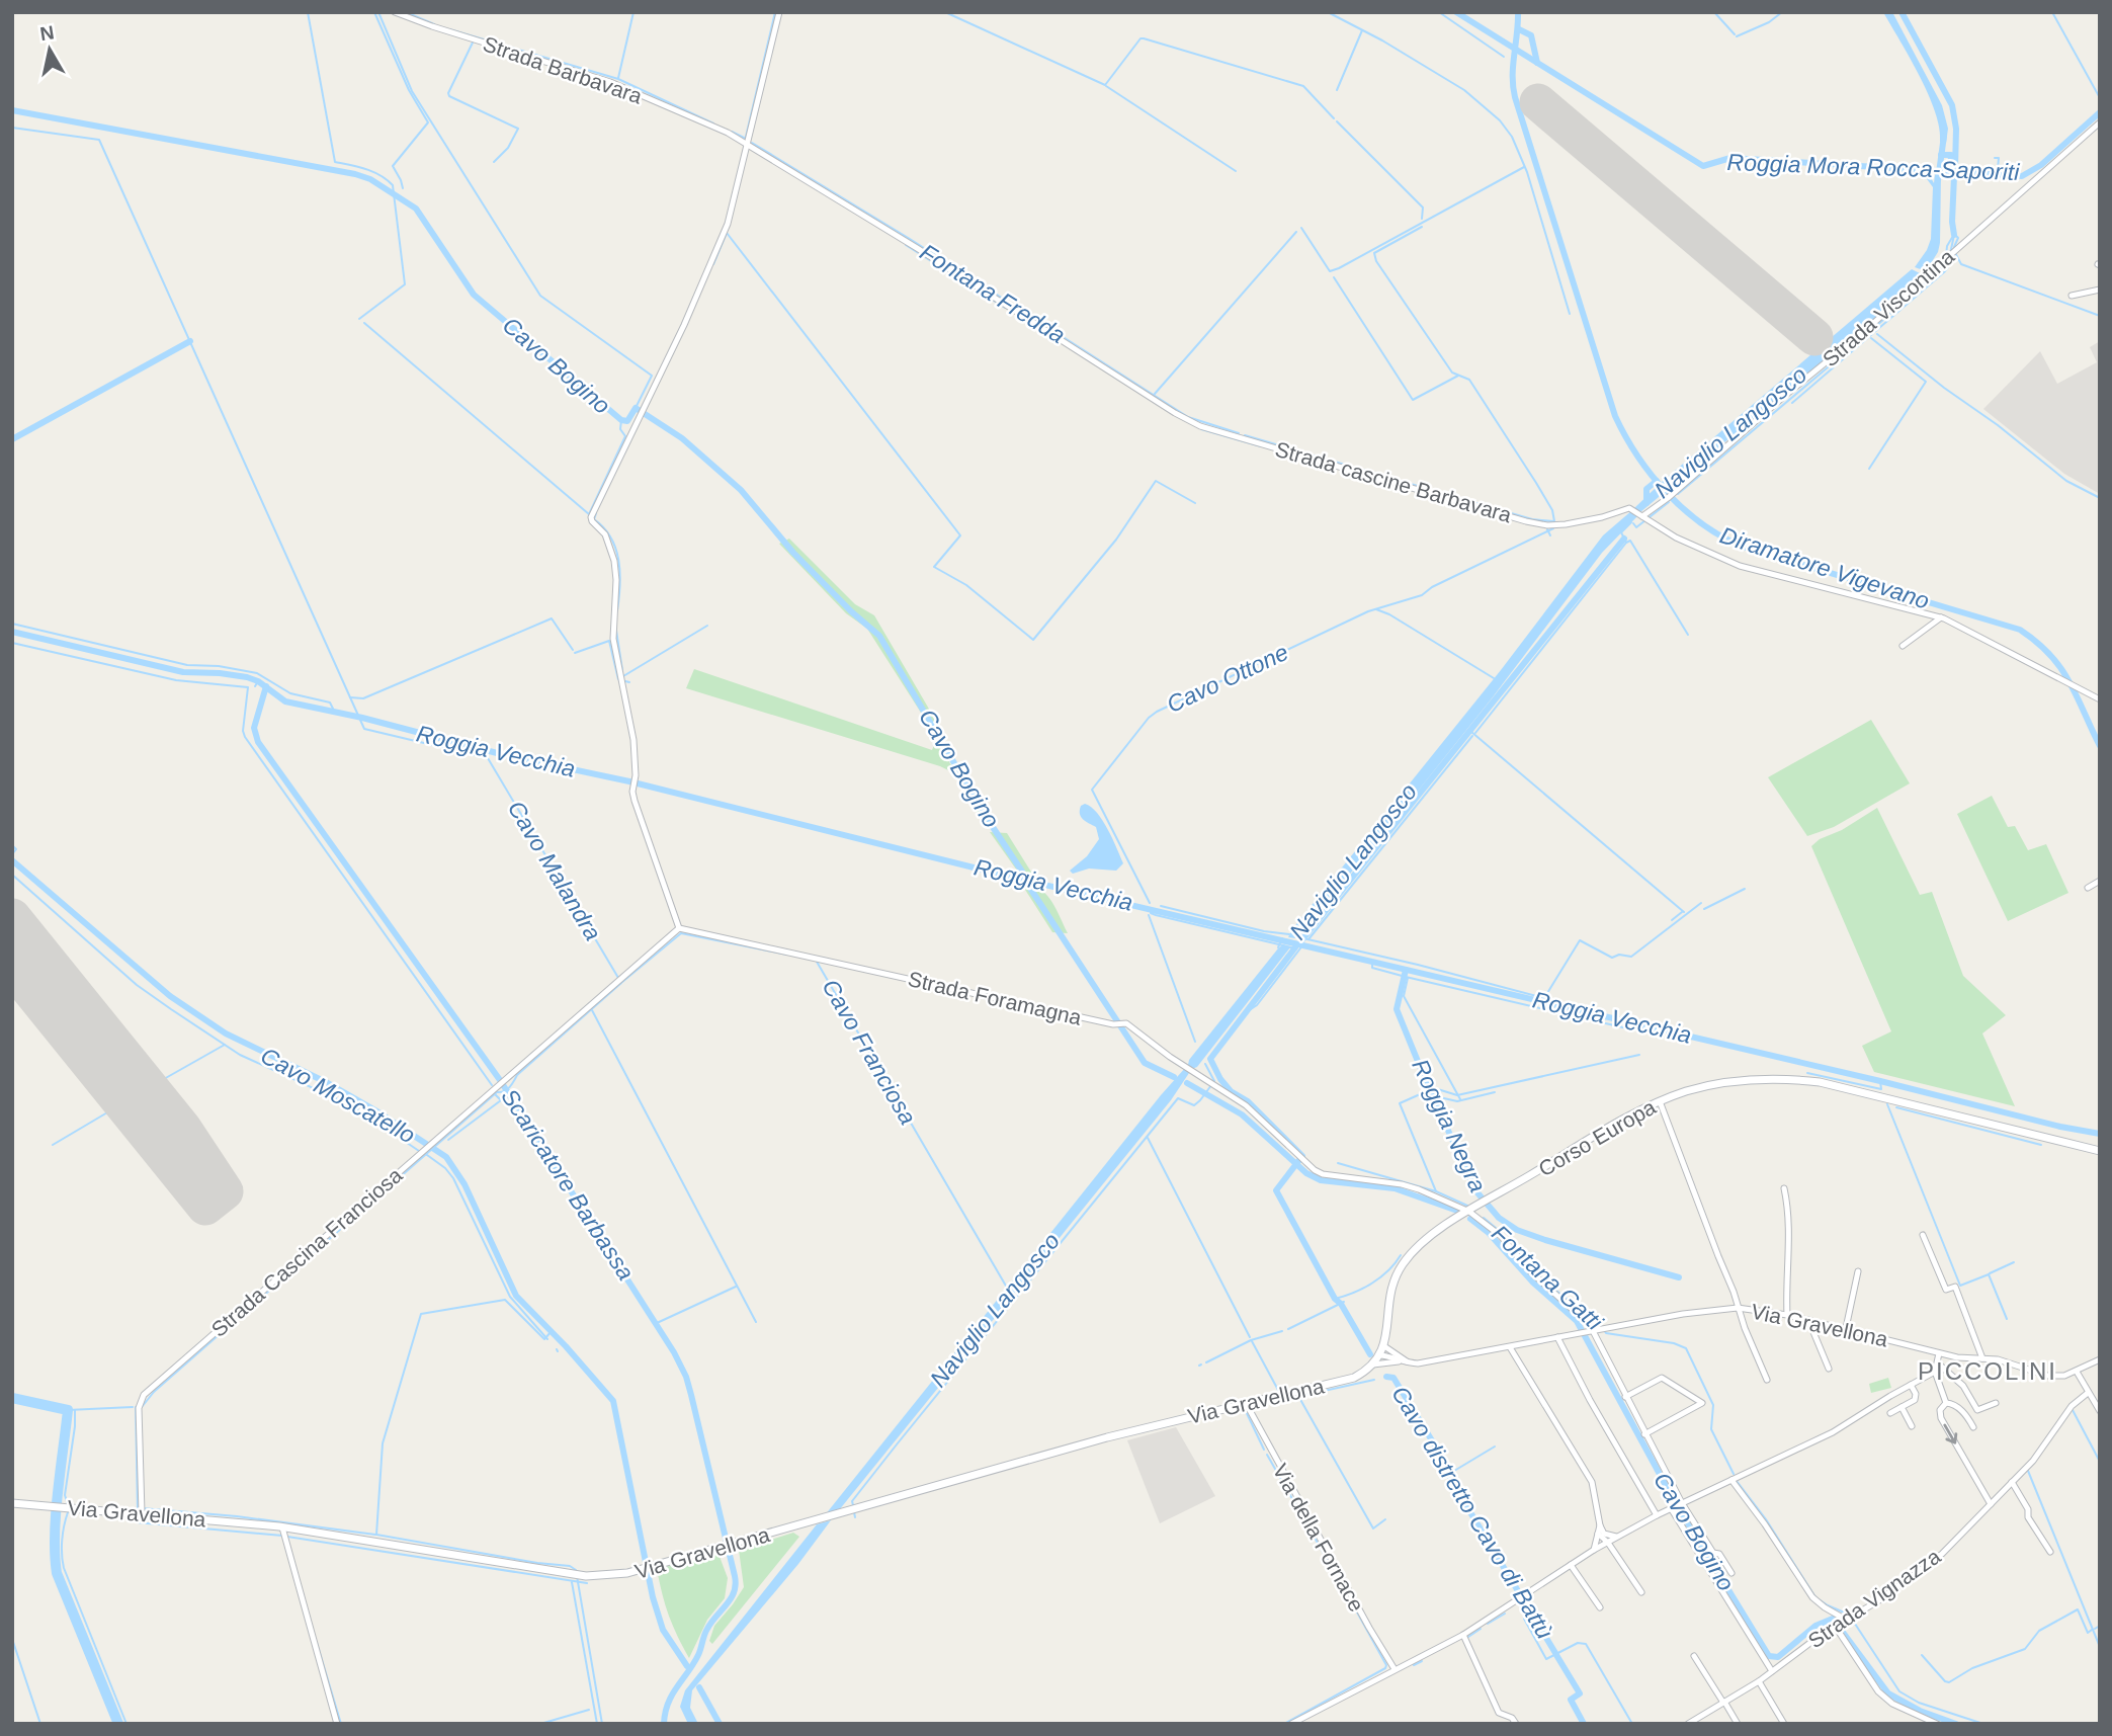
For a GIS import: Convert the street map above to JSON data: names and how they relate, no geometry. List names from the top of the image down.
{
  "streets": {
    "main road": ["Corso Europa", "Via Gravellona"],
    "street": [
      "Strada Barbavara",
      "Strada Viscontina",
      "Strada cascine Barbavara",
      "Strada Foramagna",
      "Strada Cascina Franciosa",
      "Via della Fornace",
      "Strada Vignazza"
    ]
  },
  "crossings": [
    ["Strada Barbavara", "Strada cascine Barbavara"],
    ["Strada Viscontina", "Strada cascine Barbavara"],
    ["Strada Foramagna", "Corso Europa"],
    ["Strada Foramagna", "Strada Cascina Franciosa"],
    ["Corso Europa", "Via Gravellona"],
    ["Strada Cascina Franciosa", "Via Gravellona"],
    ["Via Gravellona", "Via della Fornace"]
  ],
  "districts": ["PICCOLINI"],
  "water": [
    "Roggia Mora Rocca-Saporiti",
    "Fontana Fredda",
    "Cavo Bogino",
    "Naviglio Langosco",
    "Diramatore Vigevano",
    "Cavo Ottone",
    "Roggia Vecchia",
    "Cavo Malandra",
    "Cavo Franciosa",
    "Cavo Moscatello",
    "Roggia Negra",
    "Scaricatore Barbassa",
    "Fontana Gatti",
    "Cavo distretto Cavo di Battù"
  ],
  "north": "top"
}
